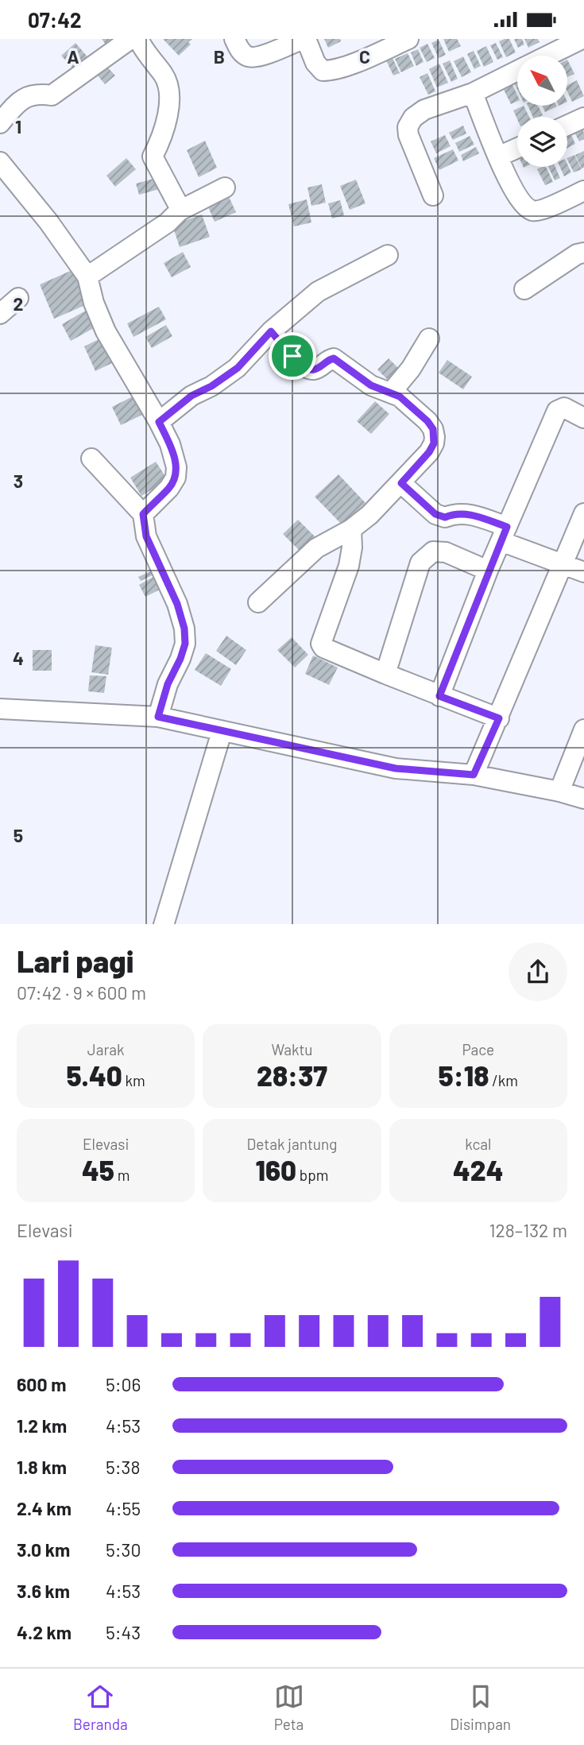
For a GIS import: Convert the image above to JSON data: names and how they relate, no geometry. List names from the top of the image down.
{
  "north": "top left",
  "page": {
    "status": "07:42",
    "heading": ["Lari pagi", "07:42 · 9 × 600 m"],
    "stats": [
      ["Jarak", "5.40 km"],
      ["Waktu", "28:37"],
      ["Pace", "5:18 /km"],
      ["Elevasi", "45 m"],
      ["Detak jantung", "160 bpm"],
      ["kcal", "424"]
    ],
    "chart": ["Elevasi", "128–132 m"],
    "list": [
      {
        "name": "600 m",
        "note": "5:06"
      },
      {
        "name": "1.2 km",
        "note": "4:53"
      },
      {
        "name": "1.8 km",
        "note": "5:38"
      },
      {
        "name": "2.4 km",
        "note": "4:55"
      },
      {
        "name": "3.0 km",
        "note": "5:30"
      },
      {
        "name": "3.6 km",
        "note": "4:53"
      },
      {
        "name": "4.2 km",
        "note": "5:43"
      }
    ],
    "tabs": ["Beranda", "Peta", "Disimpan"]
  },
  "grid": {
    "columns": ["A", "B", "C"],
    "rows": [
      "1",
      "2",
      "3",
      "4",
      "5"
    ]
  }
}
